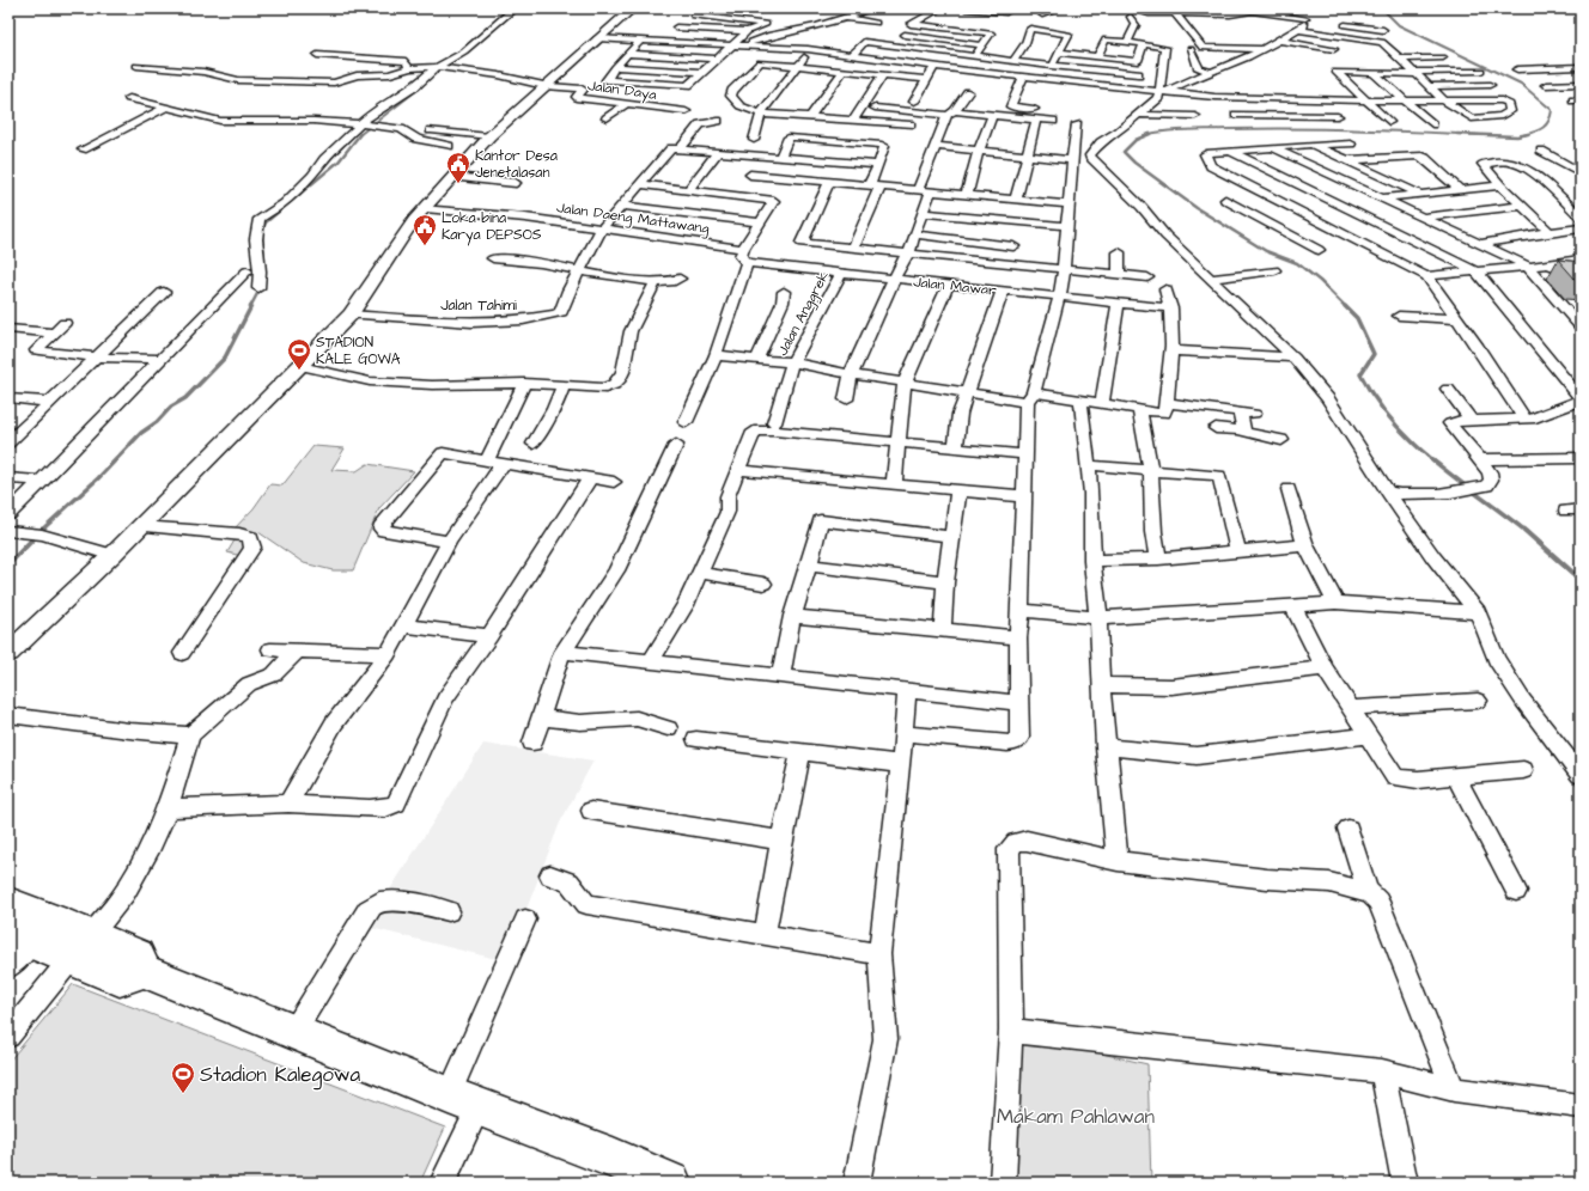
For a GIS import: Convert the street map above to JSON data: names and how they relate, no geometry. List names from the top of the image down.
{
  "streets": {
    "street": [
      "Jalan Daya",
      "Jalan Daeng Mattawang",
      "Jalan Mawar",
      "Jalan Tahimi",
      "Jalan Anggrek"
    ]
  },
  "crossings": [
    ["Jalan Daeng Mattawang", "Jalan Mawar"],
    ["Jalan Daeng Mattawang", "Jalan Tahimi"],
    ["Jalan Mawar", "Jalan Anggrek"]
  ],
  "parks": ["Makam Pahlawan"],
  "places": {
    "public building": ["Kantor Desa Jenetalasan", "Loka bina Karya DEPSOS"],
    "sports": ["STADION KALE GOWA", "Stadion Kalegowa"]
  }
}
